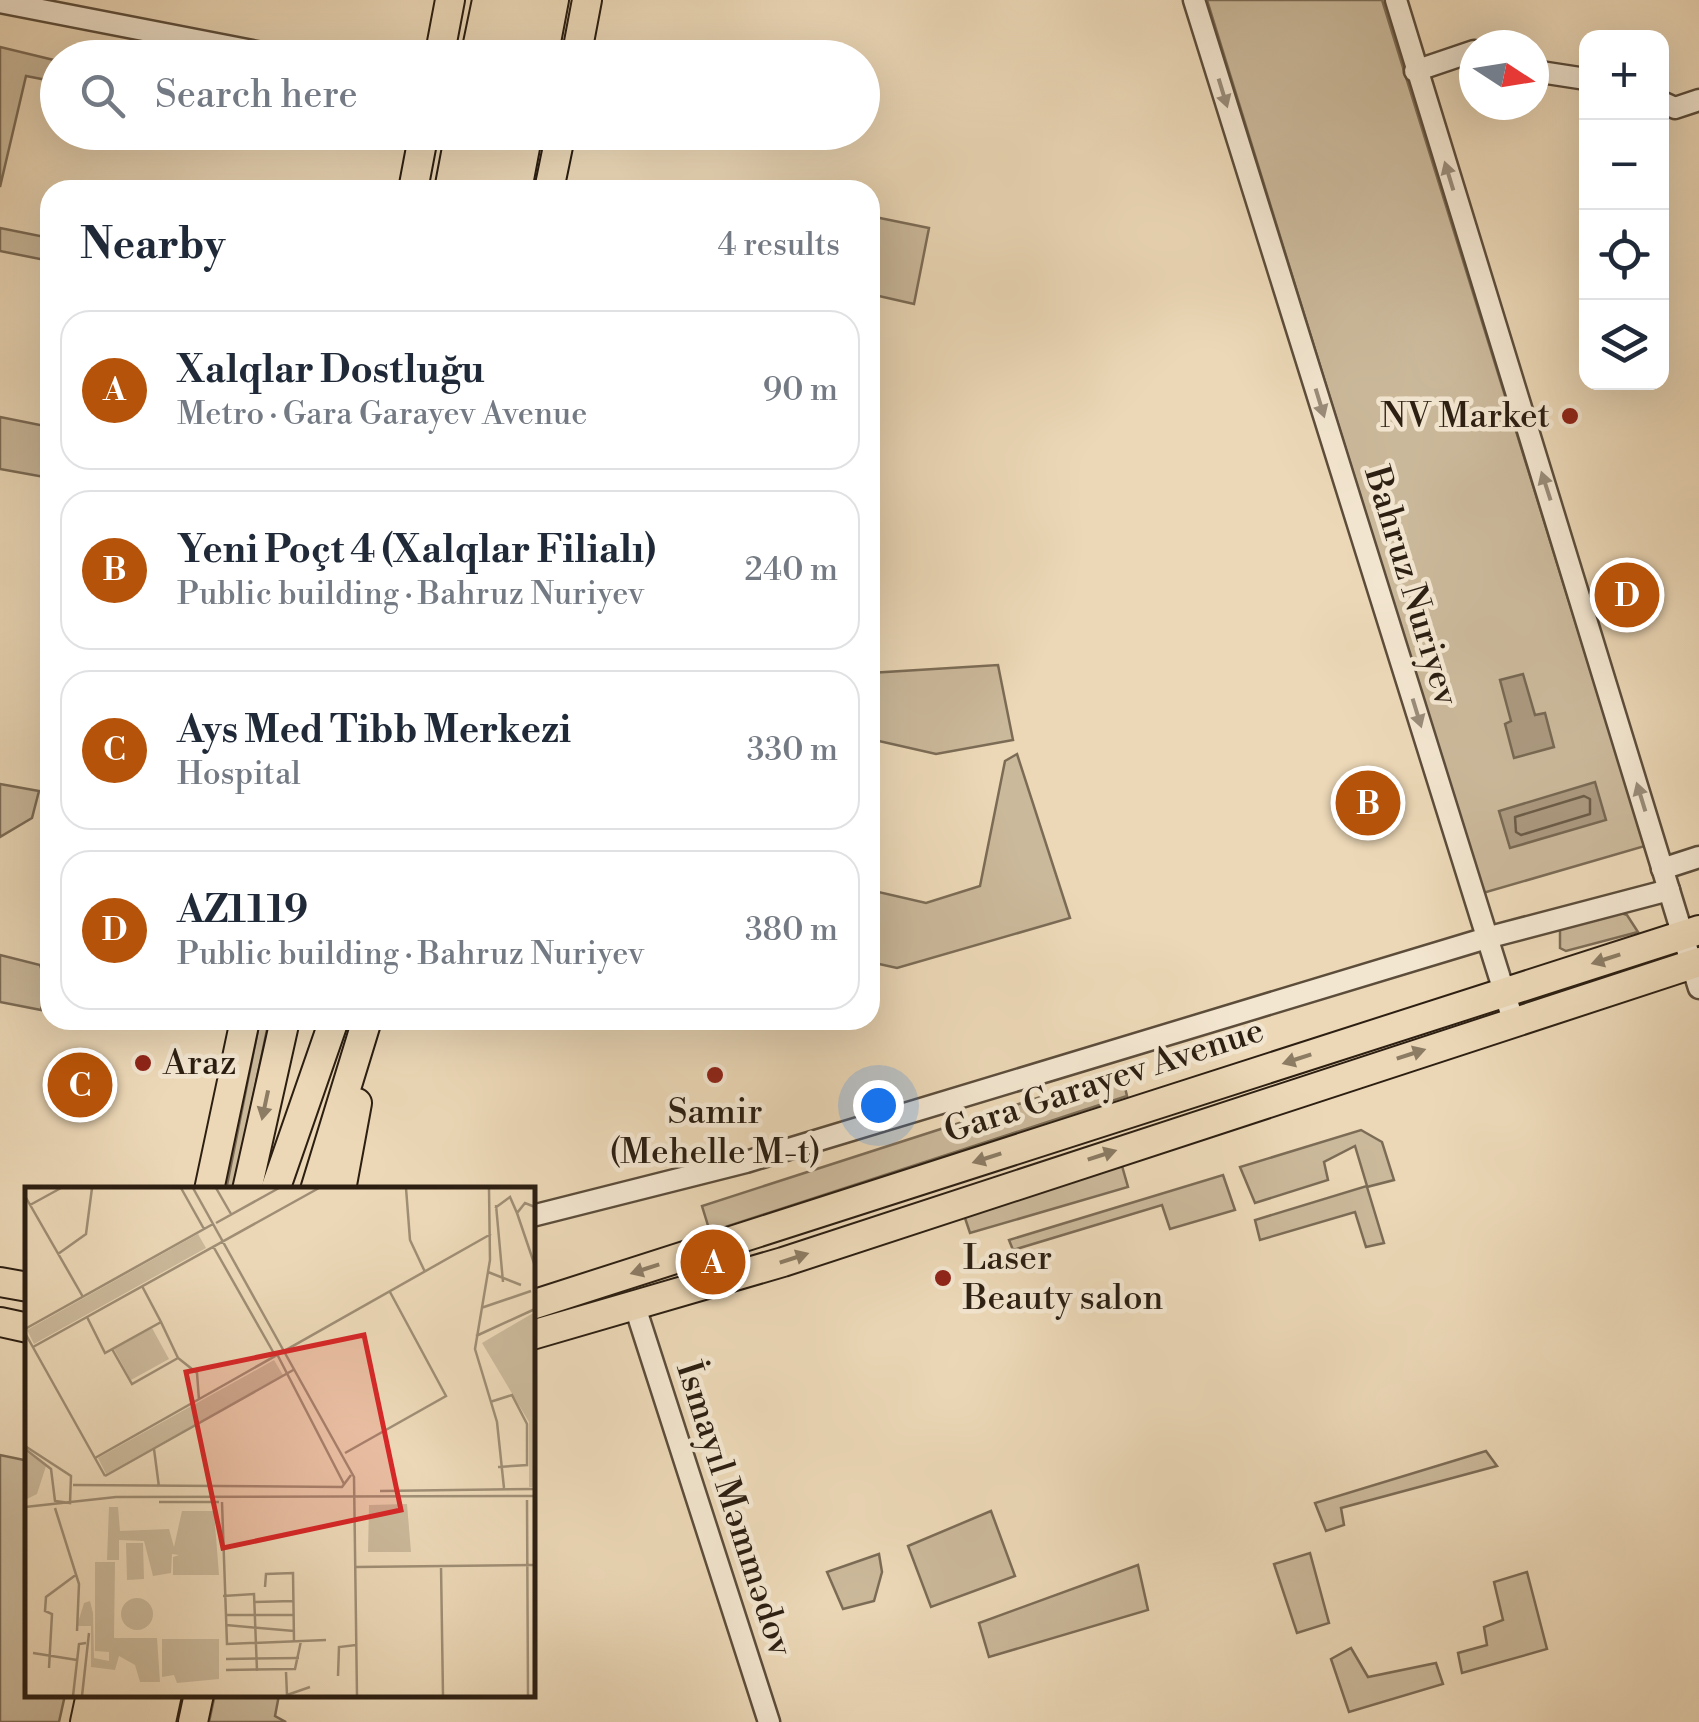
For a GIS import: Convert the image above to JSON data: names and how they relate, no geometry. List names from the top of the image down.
{
  "streets": {
    "main road": ["Gara Garayev Avenue"],
    "street": ["Bahruz Nuriyev", "İsmayıl Məmmədov"]
  },
  "crossings": [
    ["Bahruz Nuriyev", "Gara Garayev Avenue"]
  ],
  "one_way": ["Bahruz Nuriyev"],
  "places": [
    "NV Market",
    "Araz",
    "Samir (Mehelle M-t)",
    "Laser Beauty salon"
  ],
  "north": "right",
  "page": {
    "map_buttons": ["+", "−"],
    "search": "Search here",
    "heading": ["Nearby", "4 results"],
    "list": [
      {
        "mark": "A",
        "name": "Xalqlar Dostluğu",
        "note": "Metro · Gara Garayev Avenue",
        "value": "90 m"
      },
      {
        "mark": "B",
        "name": "Yeni Poçt 4 (Xalqlar Filialı)",
        "note": "Public building · Bahruz Nuriyev",
        "value": "240 m"
      },
      {
        "mark": "C",
        "name": "Ays Med Tibb Merkezi",
        "note": "Hospital",
        "value": "330 m"
      },
      {
        "mark": "D",
        "name": "AZ1119",
        "note": "Public building · Bahruz Nuriyev",
        "value": "380 m"
      }
    ],
    "pins": [
      "D",
      "B",
      "C",
      "A"
    ]
  }
}
